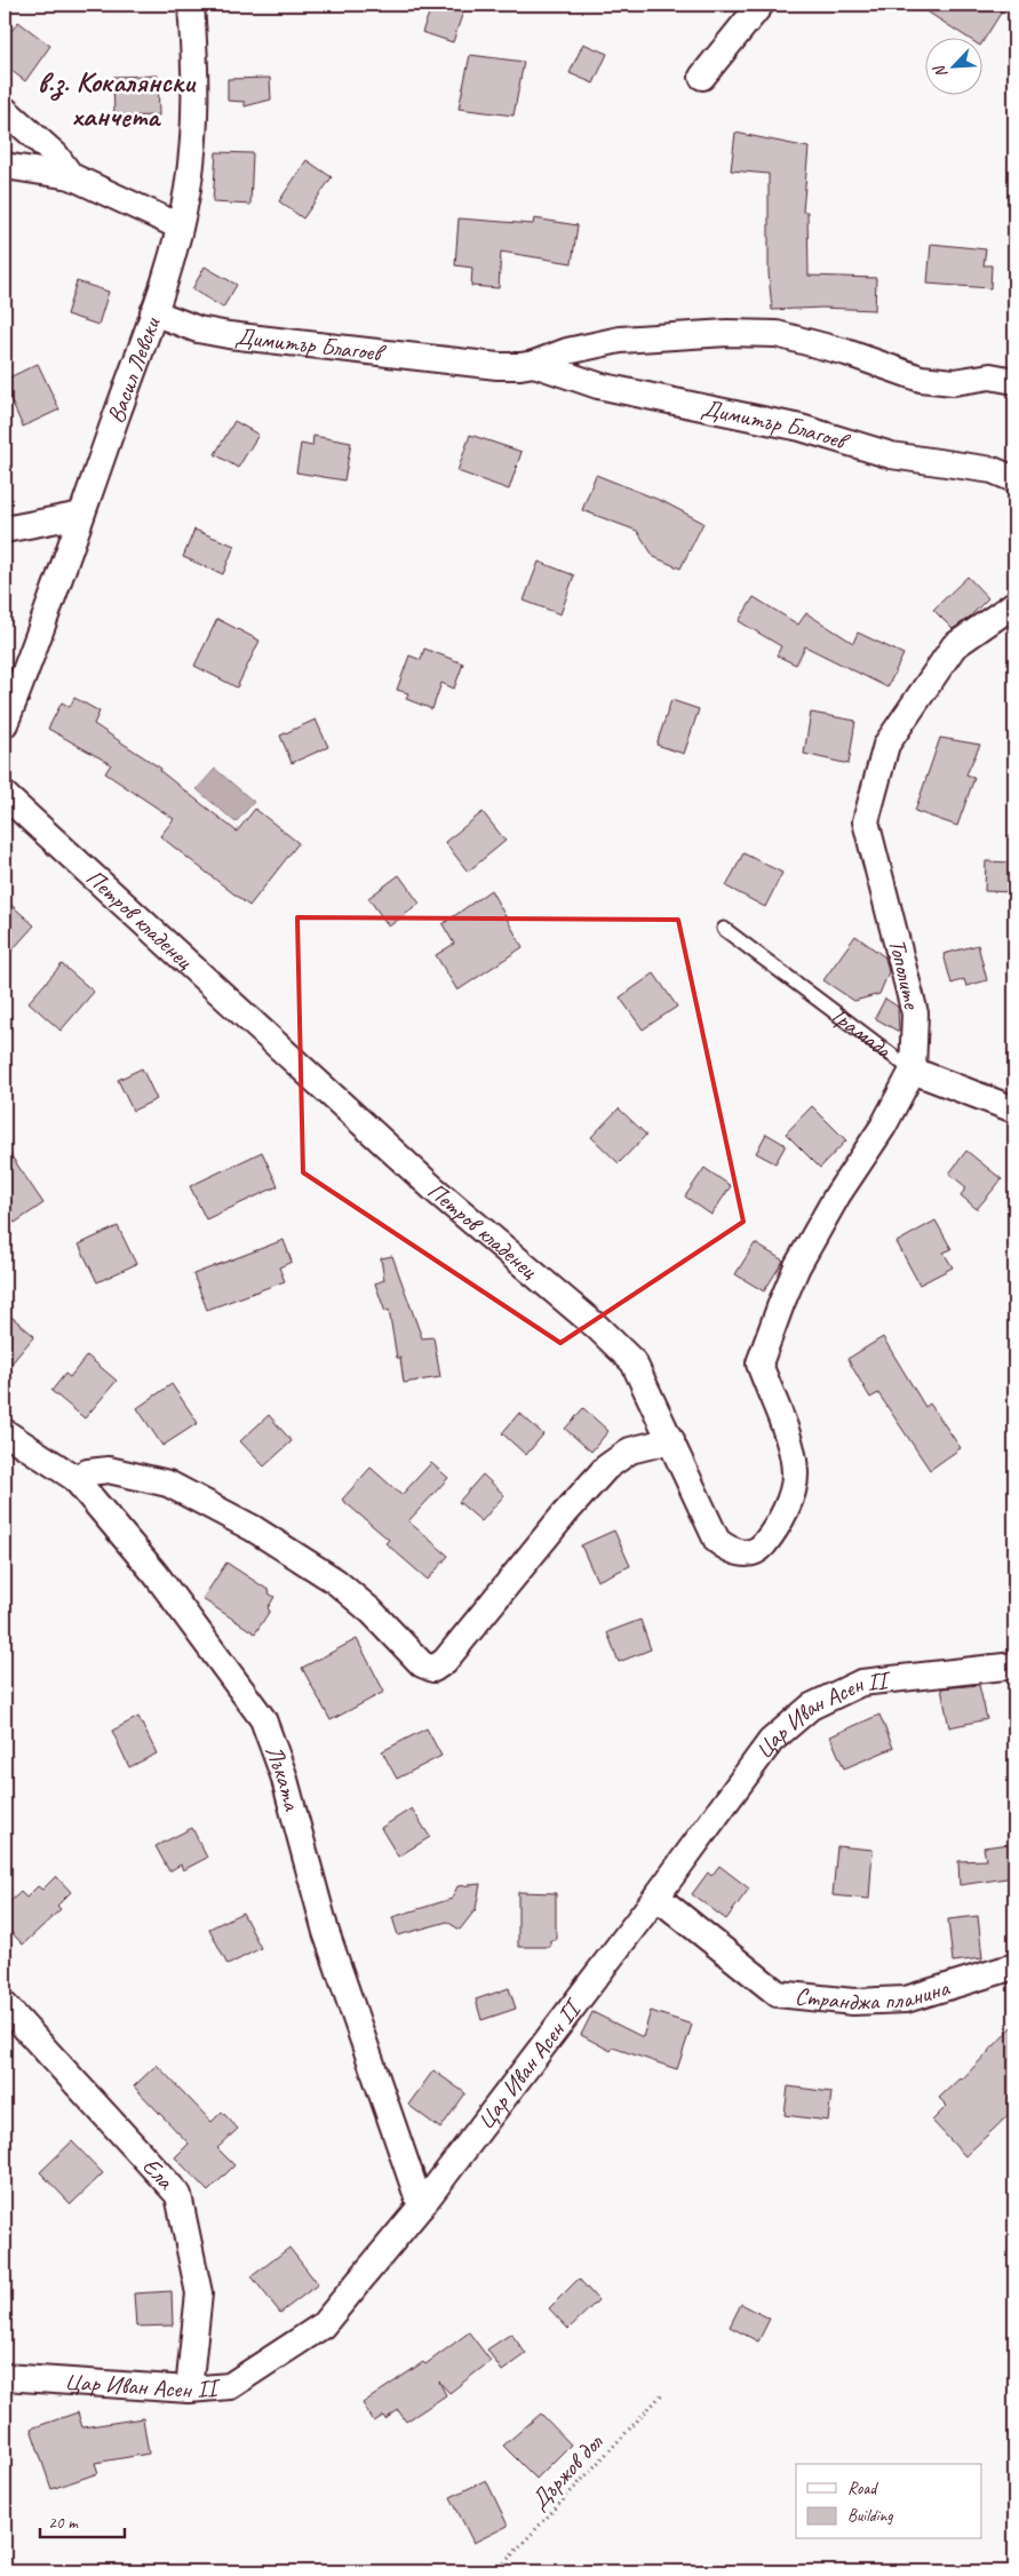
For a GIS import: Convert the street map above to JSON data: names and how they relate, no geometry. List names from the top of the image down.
{
  "streets": {
    "street": [
      "Димитър Благоев",
      "Васил Левски",
      "Петров кладенец",
      "Тополите",
      "Грамада",
      "Цар Иван Асен II",
      "Лъката",
      "Странджа планина",
      "Ела"
    ],
    "path": ["Държов дол"]
  },
  "crossings": [
    ["Димитър Благоев", "Васил Левски"],
    ["Петров кладенец", "Тополите"],
    ["Тополите", "Грамада"],
    ["Цар Иван Асен II", "Лъката"],
    ["Цар Иван Асен II", "Странджа планина"],
    ["Цар Иван Асен II", "Ела"]
  ],
  "districts": ["в.з. Кокалянски ханчета"],
  "legend": ["Road", "Building"],
  "scale_bar": "20 m",
  "north": "bottom left"
}
